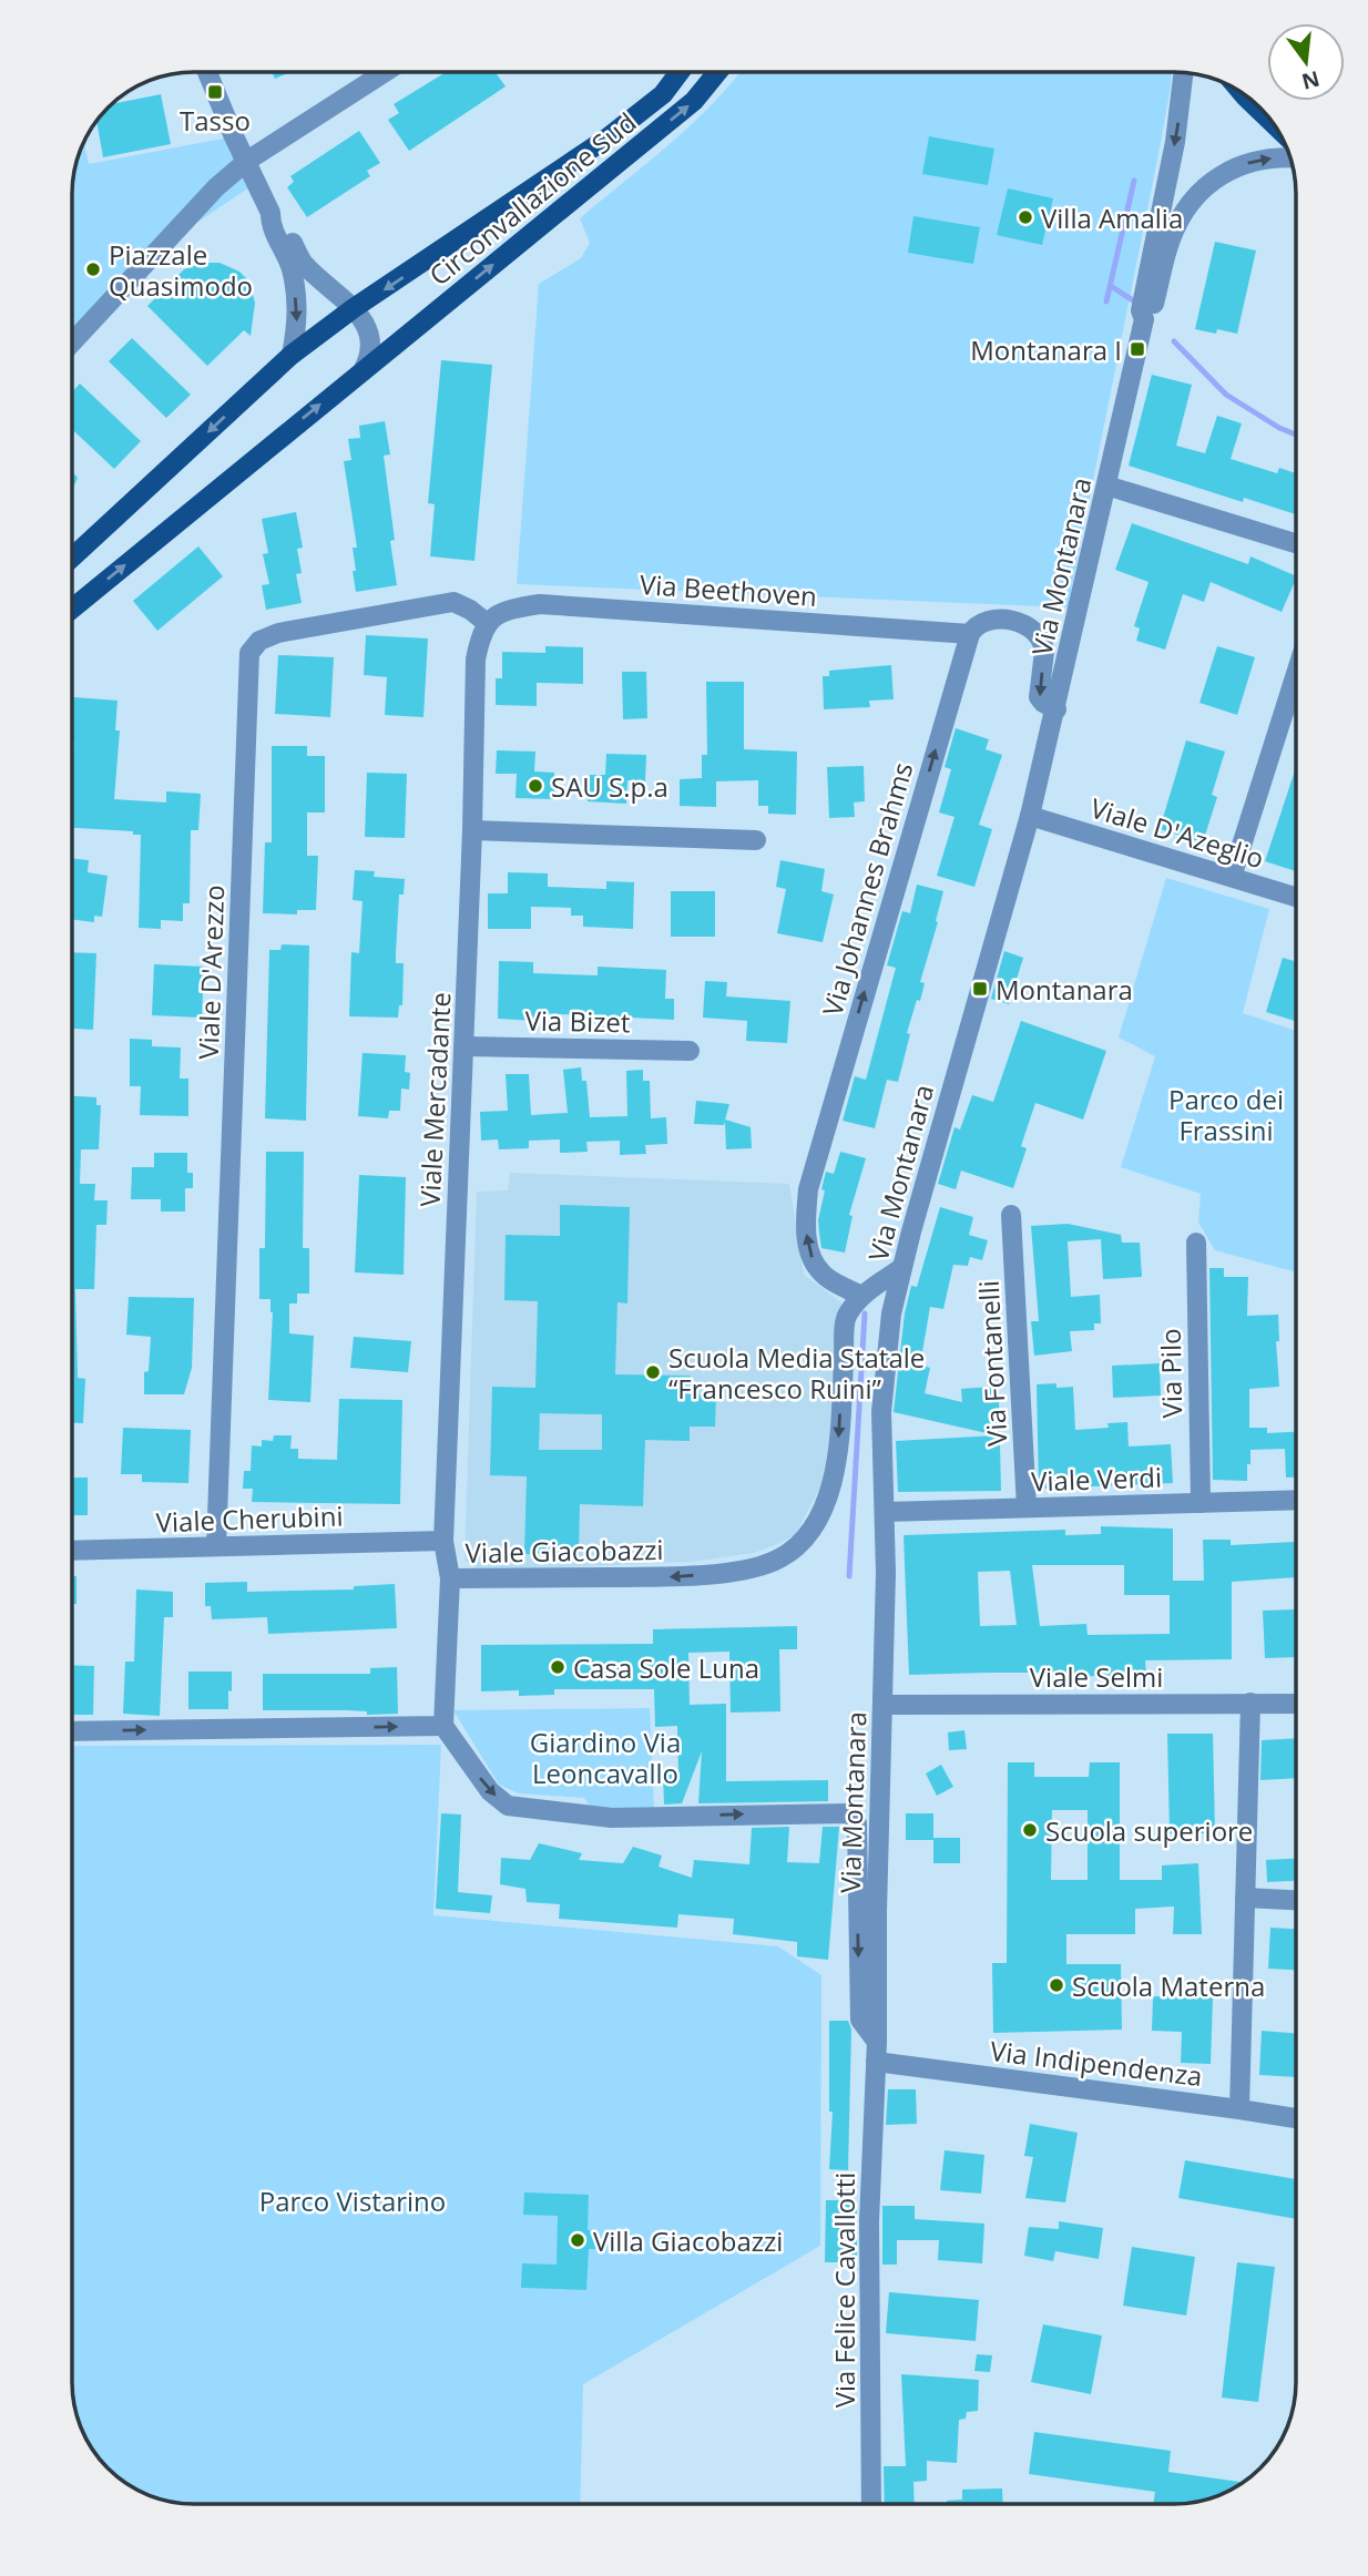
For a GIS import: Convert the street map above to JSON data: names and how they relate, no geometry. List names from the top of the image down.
{
  "streets": {
    "main road": ["Circonvallazione Sud"],
    "street": [
      "Via Montanara",
      "Via Beethoven",
      "Viale D'Azeglio",
      "Via Johannes Brahms",
      "Viale D'Arezzo",
      "Via Bizet",
      "Viale Mercadante",
      "Via Fontanelli",
      "Via Pilo",
      "Viale Verdi",
      "Viale Cherubini",
      "Viale Giacobazzi",
      "Viale Selmi",
      "Via Indipendenza",
      "Via Felice Cavallotti"
    ]
  },
  "crossings": [
    ["Via Montanara", "Viale D'Azeglio"],
    ["Via Montanara", "Viale Verdi"],
    ["Via Montanara", "Viale Selmi"],
    ["Via Montanara", "Via Indipendenza"],
    ["Via Montanara", "Via Felice Cavallotti"],
    ["Via Beethoven", "Via Johannes Brahms"],
    ["Via Beethoven", "Viale D'Arezzo"],
    ["Via Beethoven", "Viale Mercadante"],
    ["Via Johannes Brahms", "Viale Giacobazzi"],
    ["Viale D'Arezzo", "Viale Mercadante"],
    ["Viale D'Arezzo", "Viale Cherubini"],
    ["Via Bizet", "Viale Mercadante"],
    ["Viale Mercadante", "Viale Cherubini"],
    ["Viale Mercadante", "Viale Giacobazzi"],
    ["Via Fontanelli", "Viale Verdi"],
    ["Via Pilo", "Viale Verdi"],
    ["Via Indipendenza", "Via Felice Cavallotti"]
  ],
  "one_way": ["Via Johannes Brahms", "Viale Giacobazzi"],
  "parks": ["Parco dei Frassini", "Giardino Via Leoncavallo", "Parco Vistarino"],
  "places": {
    "transit": ["Tasso", "Montanara I", "Montanara"],
    "other": [
      "Villa Amalia",
      "Piazzale Quasimodo",
      "SAU S.p.a",
      "Scuola Media Statale “Francesco Ruini”",
      "Casa Sole Luna",
      "Scuola superiore",
      "Scuola Materna",
      "Villa Giacobazzi"
    ]
  },
  "north": "bottom"
}
